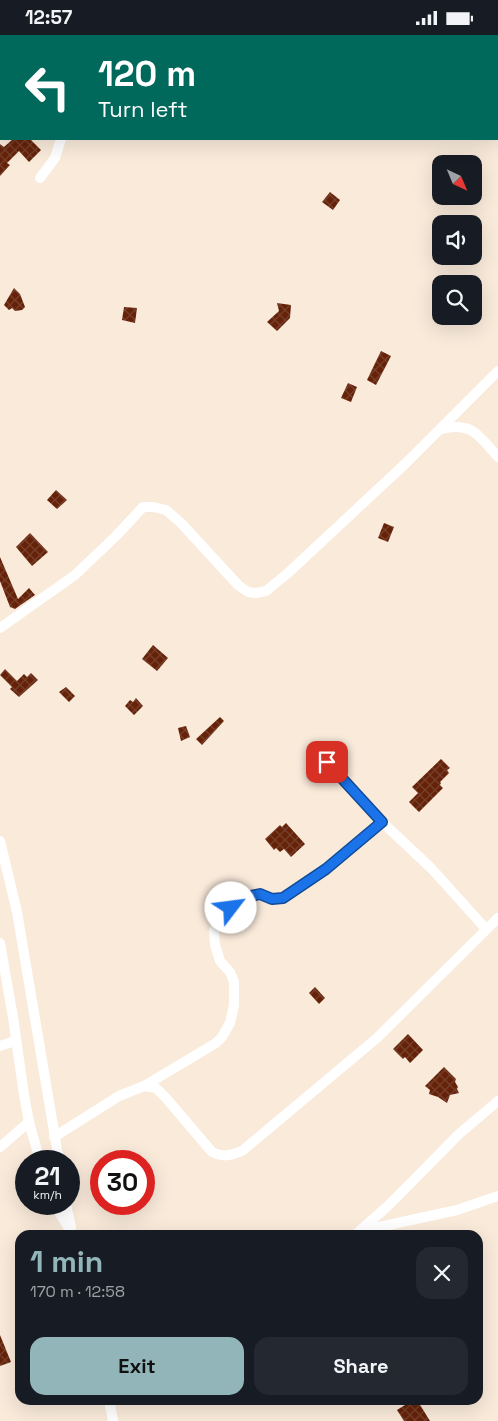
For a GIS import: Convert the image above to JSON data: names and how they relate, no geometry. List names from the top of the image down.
{
  "north": "bottom right",
  "page": {
    "status": "12:57",
    "turn": ["120 m", "Turn left"],
    "speed": "21 km/h",
    "limit": "30",
    "heading": ["1 min", "170 m · 12:58"],
    "buttons": ["Exit", "Share"]
  }
}
